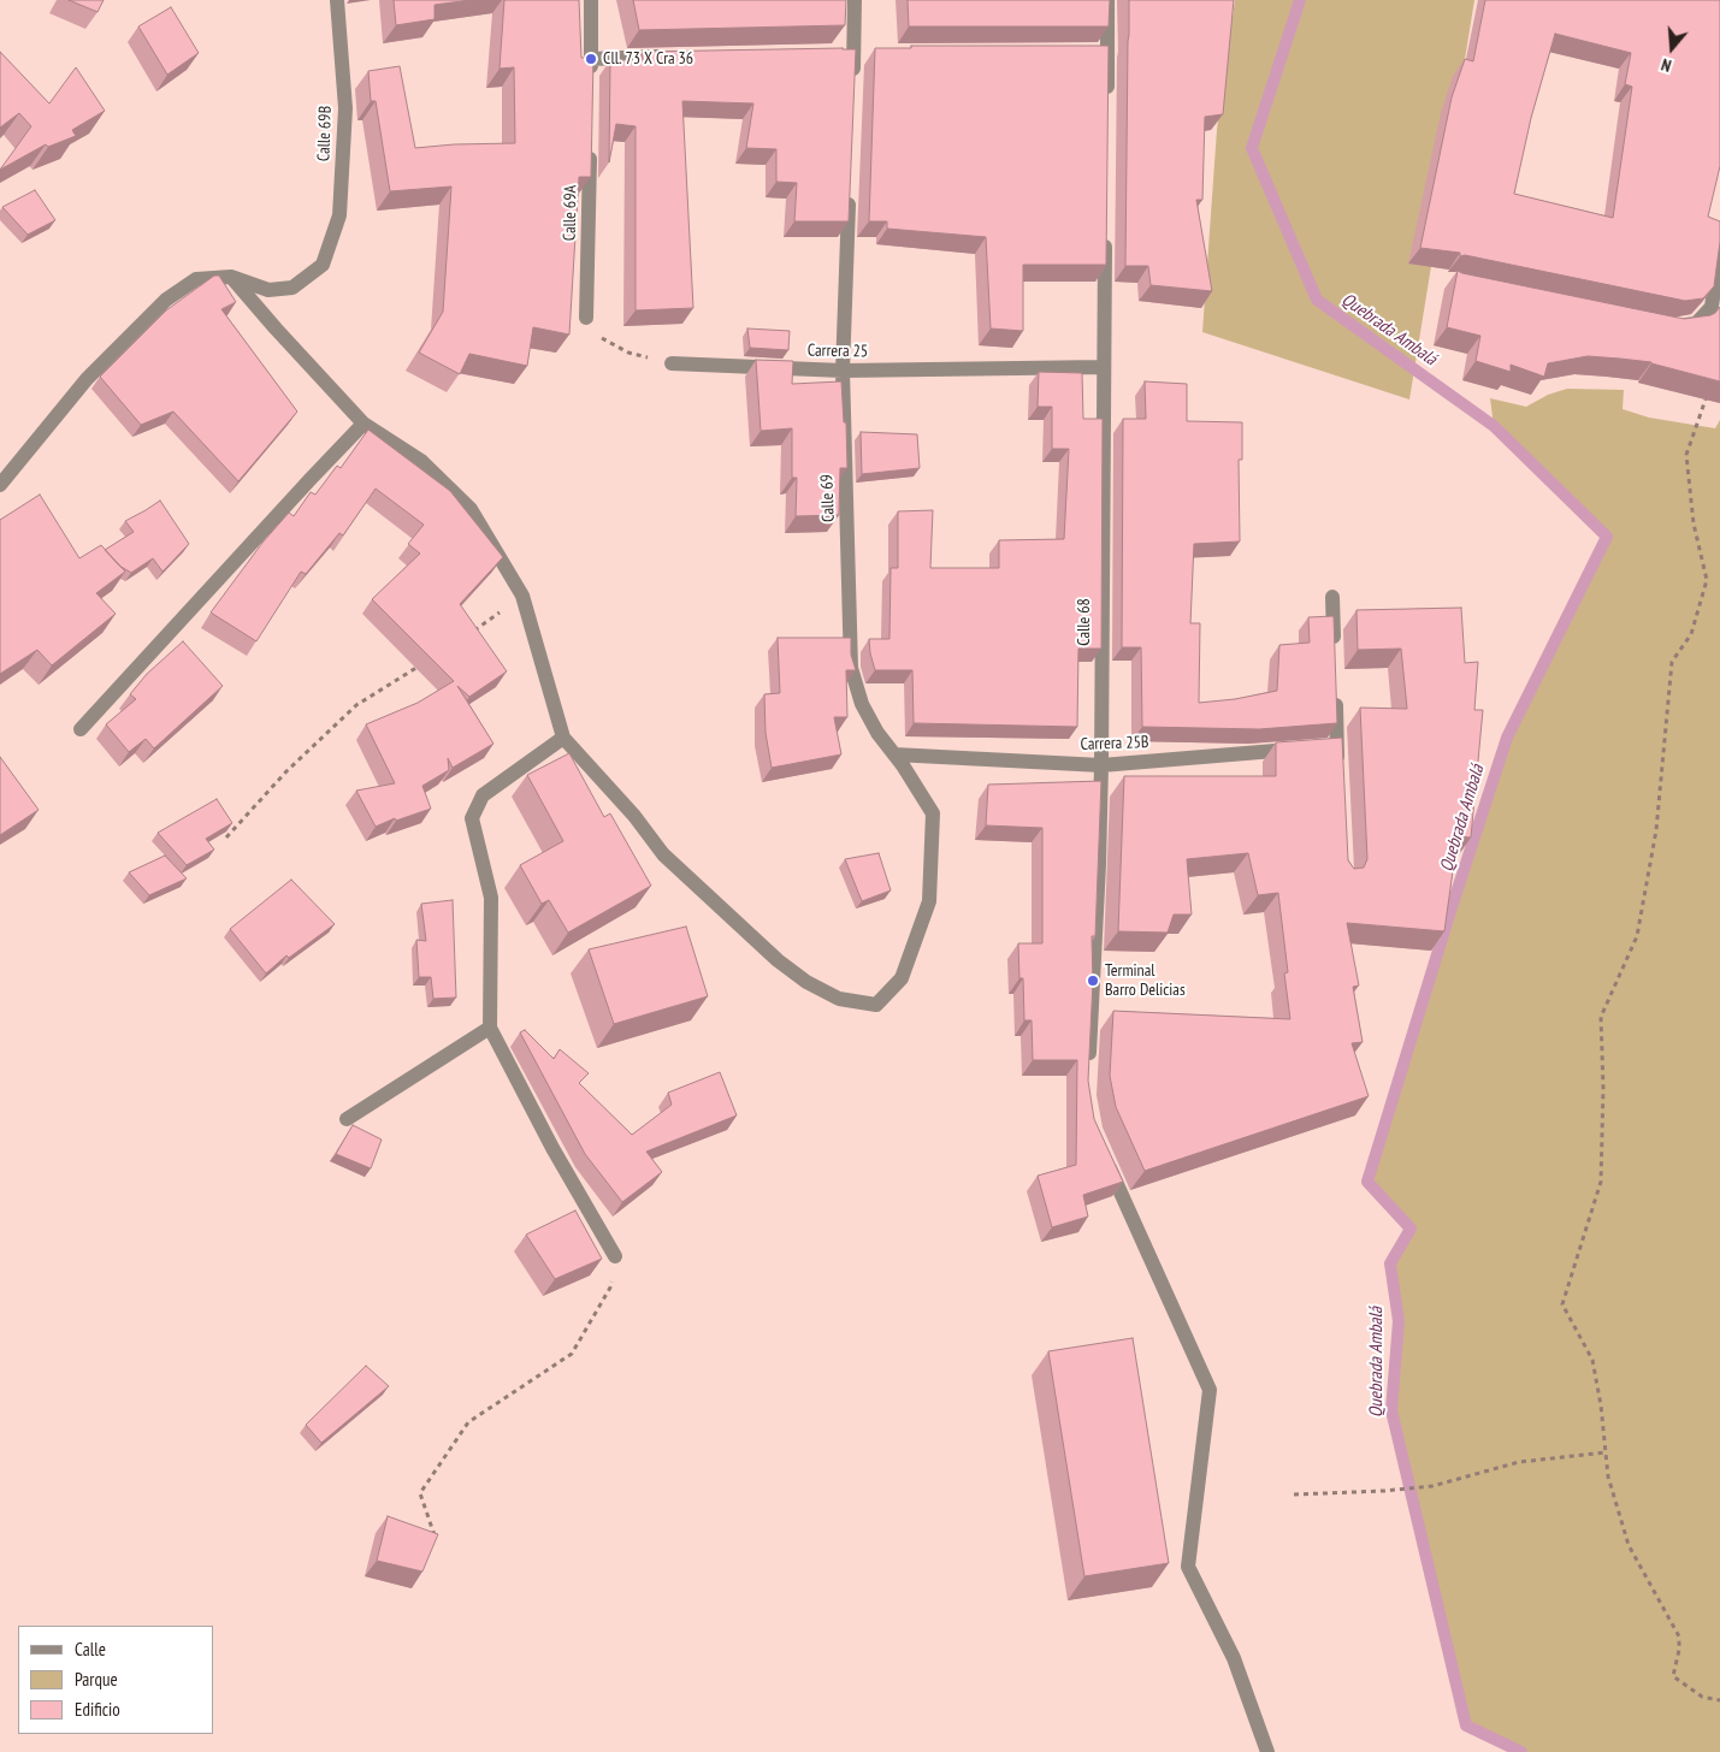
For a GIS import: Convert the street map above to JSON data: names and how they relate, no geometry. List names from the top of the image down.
{
  "streets": {
    "street": [
      "Calle 69B",
      "Calle 69A",
      "Carrera 25",
      "Calle 69",
      "Calle 68",
      "Carrera 25B"
    ]
  },
  "crossings": [
    ["Carrera 25", "Calle 69"],
    ["Carrera 25", "Calle 68"],
    ["Calle 69", "Carrera 25B"],
    ["Calle 68", "Carrera 25B"]
  ],
  "water": ["Quebrada Ambalá"],
  "places": ["Cll. 73 X Cra 36", "Terminal Barro Delicias"],
  "legend": ["Calle", "Parque", "Edificio"],
  "north": "bottom"
}
